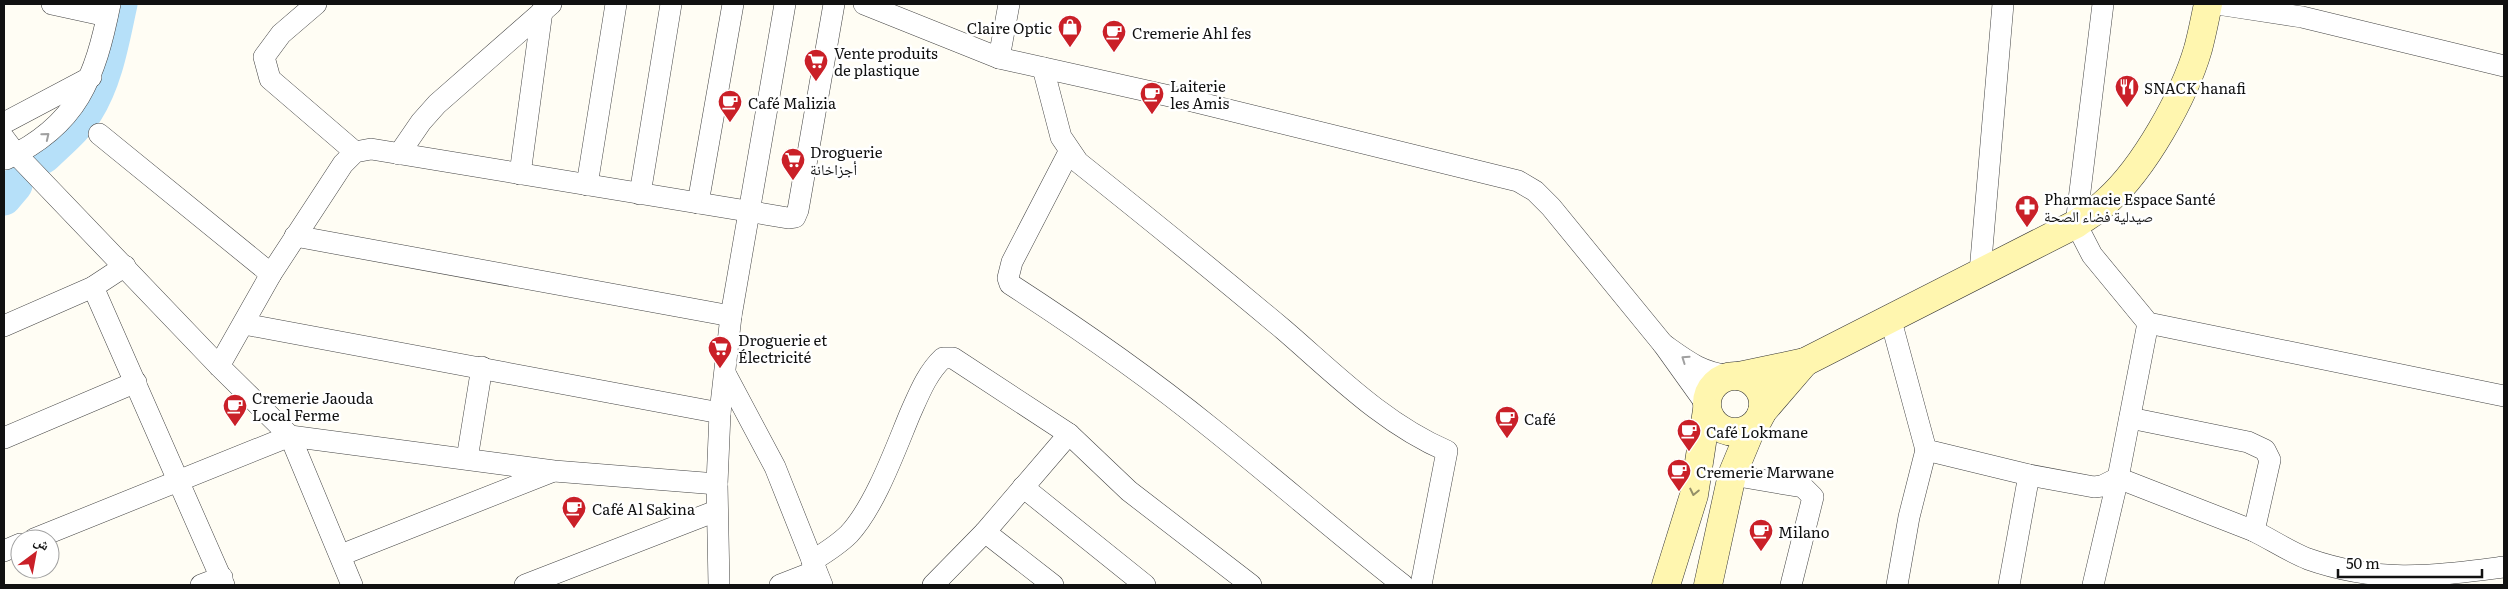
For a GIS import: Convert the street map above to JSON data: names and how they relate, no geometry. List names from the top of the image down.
{
  "places": {
    "shop": ["Claire Optic"],
    "cafe": [
      "Cremerie Ahl fes",
      "Laiterie les Amis",
      "Café Malizia",
      "Cremerie Jaouda Local Ferme",
      "Café",
      "Café Lokmane",
      "Cremerie Marwane",
      "Café Al Sakina",
      "Milano"
    ],
    "supermarket": ["Vente produits de plastique", "Droguerie أجزاخانة", "Droguerie et Électricité"],
    "restaurant": ["SNACK hanafi"],
    "pharmacy": ["Pharmacie Espace Santé صيدلية فضاء الصحة"]
  },
  "scale_bar": "50 m",
  "north": "top right"
}
